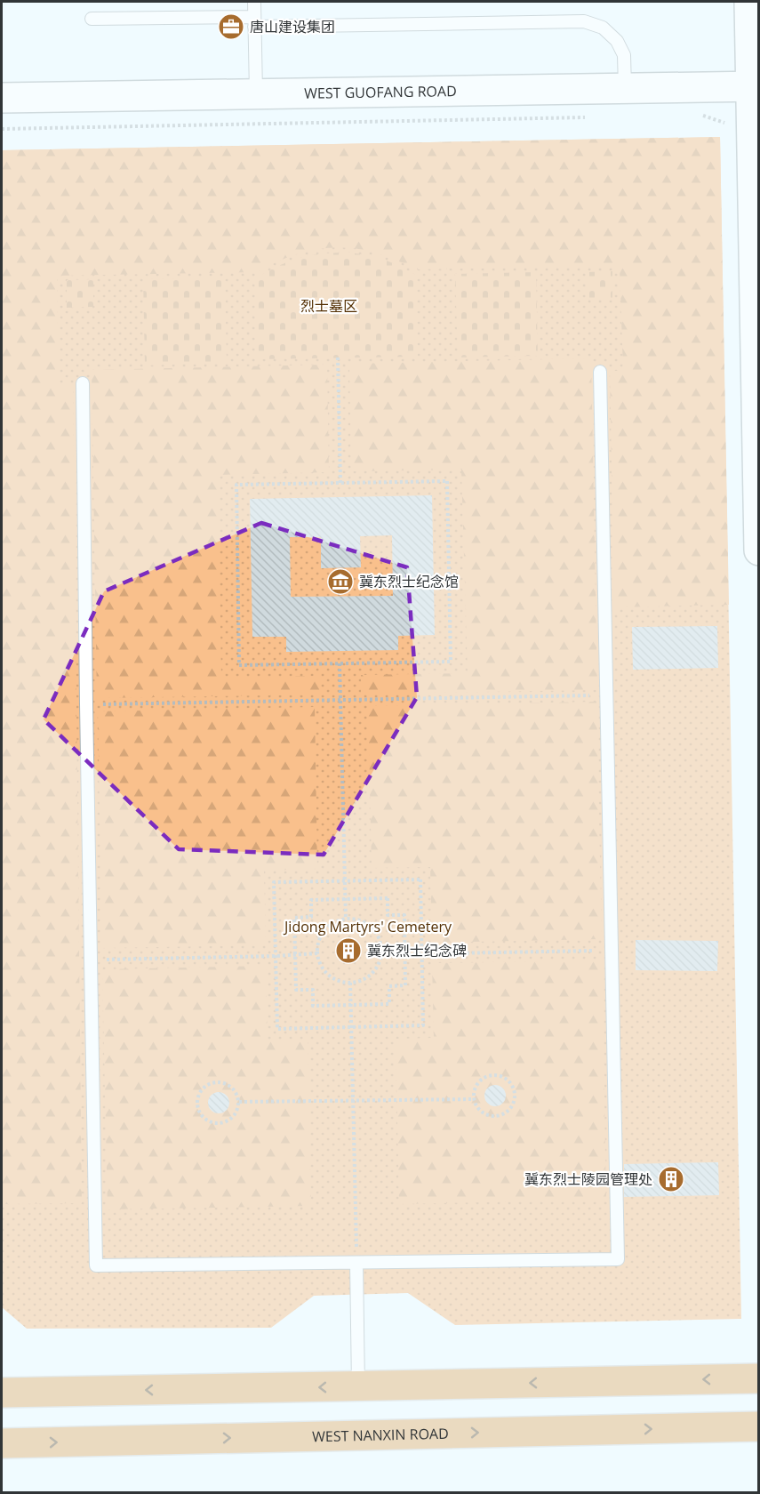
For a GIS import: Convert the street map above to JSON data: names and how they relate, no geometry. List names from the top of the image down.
{
  "streets": {
    "main road": ["WEST NANXIN ROAD"],
    "street": ["WEST GUOFANG ROAD"]
  },
  "parks": ["烈士墓区", "Jidong Martyrs' Cemetery"],
  "places": {
    "office": ["唐山建设集团"],
    "museum": ["冀东烈士纪念馆"],
    "building": ["冀东烈士纪念碑", "冀东烈士陵园管理处"]
  }
}
